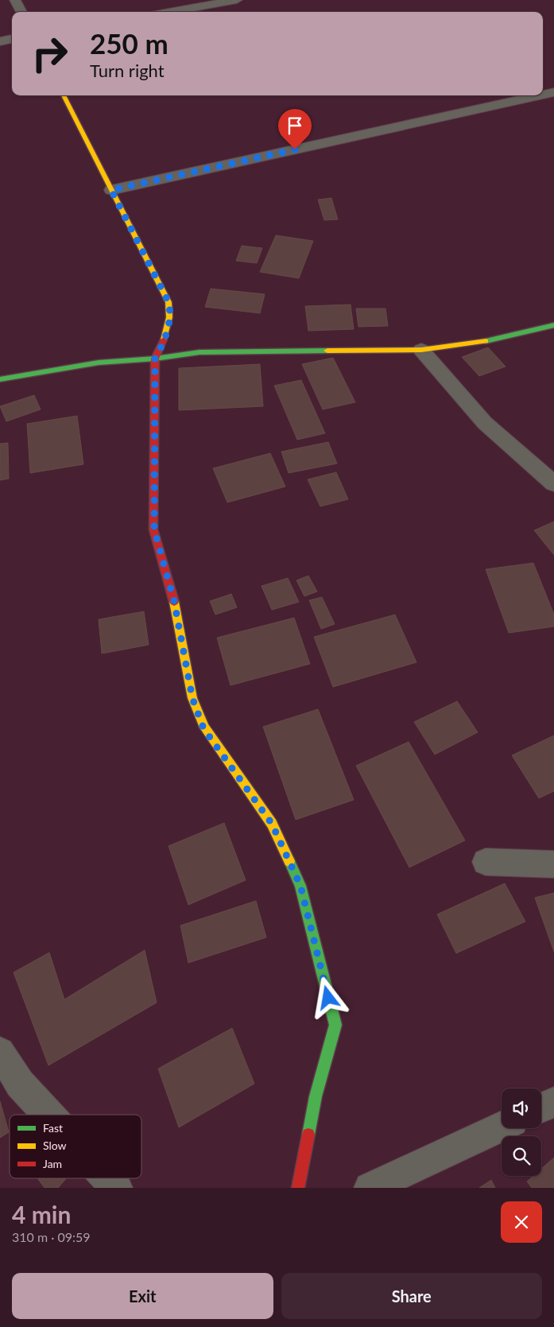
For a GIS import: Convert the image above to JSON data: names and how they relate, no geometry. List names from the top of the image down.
{
  "legend": ["Fast", "Slow", "Jam"],
  "page": {
    "turn": ["250 m", "Turn right"],
    "heading": ["4 min", "310 m · 09:59"],
    "buttons": ["Exit", "Share"]
  }
}
